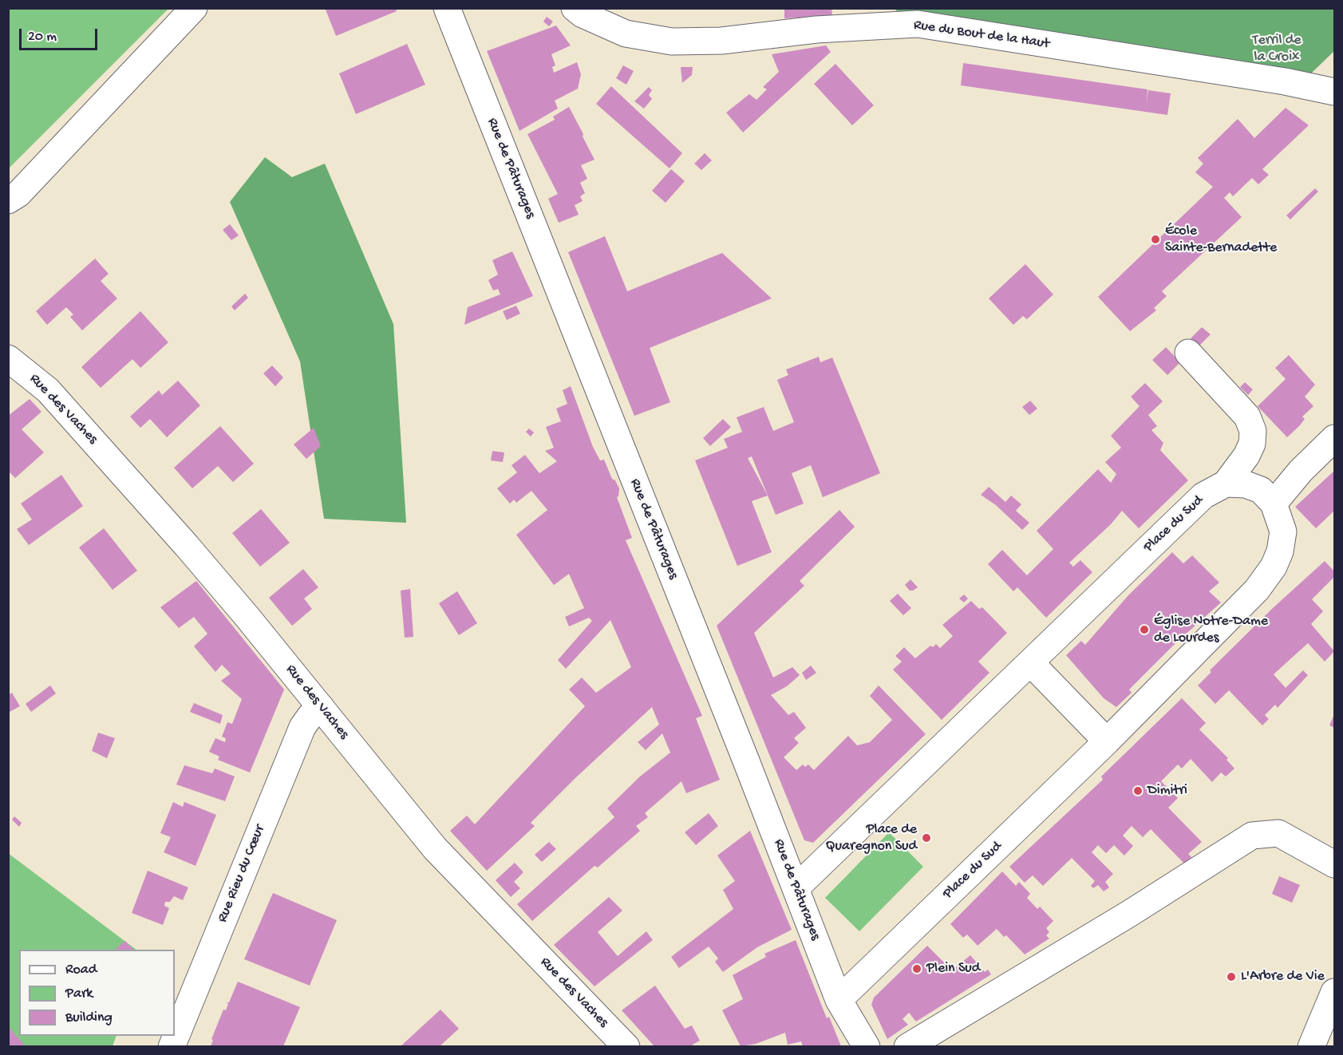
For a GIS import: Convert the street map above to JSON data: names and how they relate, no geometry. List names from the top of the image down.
{
  "streets": {
    "street": [
      "Rue du Bout de la Haut",
      "Rue de Pâturages",
      "Rue des Vaches",
      "Place du Sud",
      "Rue Rieu du Cœur"
    ]
  },
  "crossings": [
    ["Rue de Pâturages", "Place du Sud"],
    ["Rue des Vaches", "Rue Rieu du Cœur"]
  ],
  "parks": ["Terril de la Croix"],
  "places": [
    "École Sainte-Bernadette",
    "Église Notre-Dame de Lourdes",
    "Dimitri",
    "Place de Quaregnon Sud",
    "Plein Sud",
    "L'Arbre de Vie"
  ],
  "legend": ["Road", "Park", "Building"],
  "scale_bar": "20 m"
}
